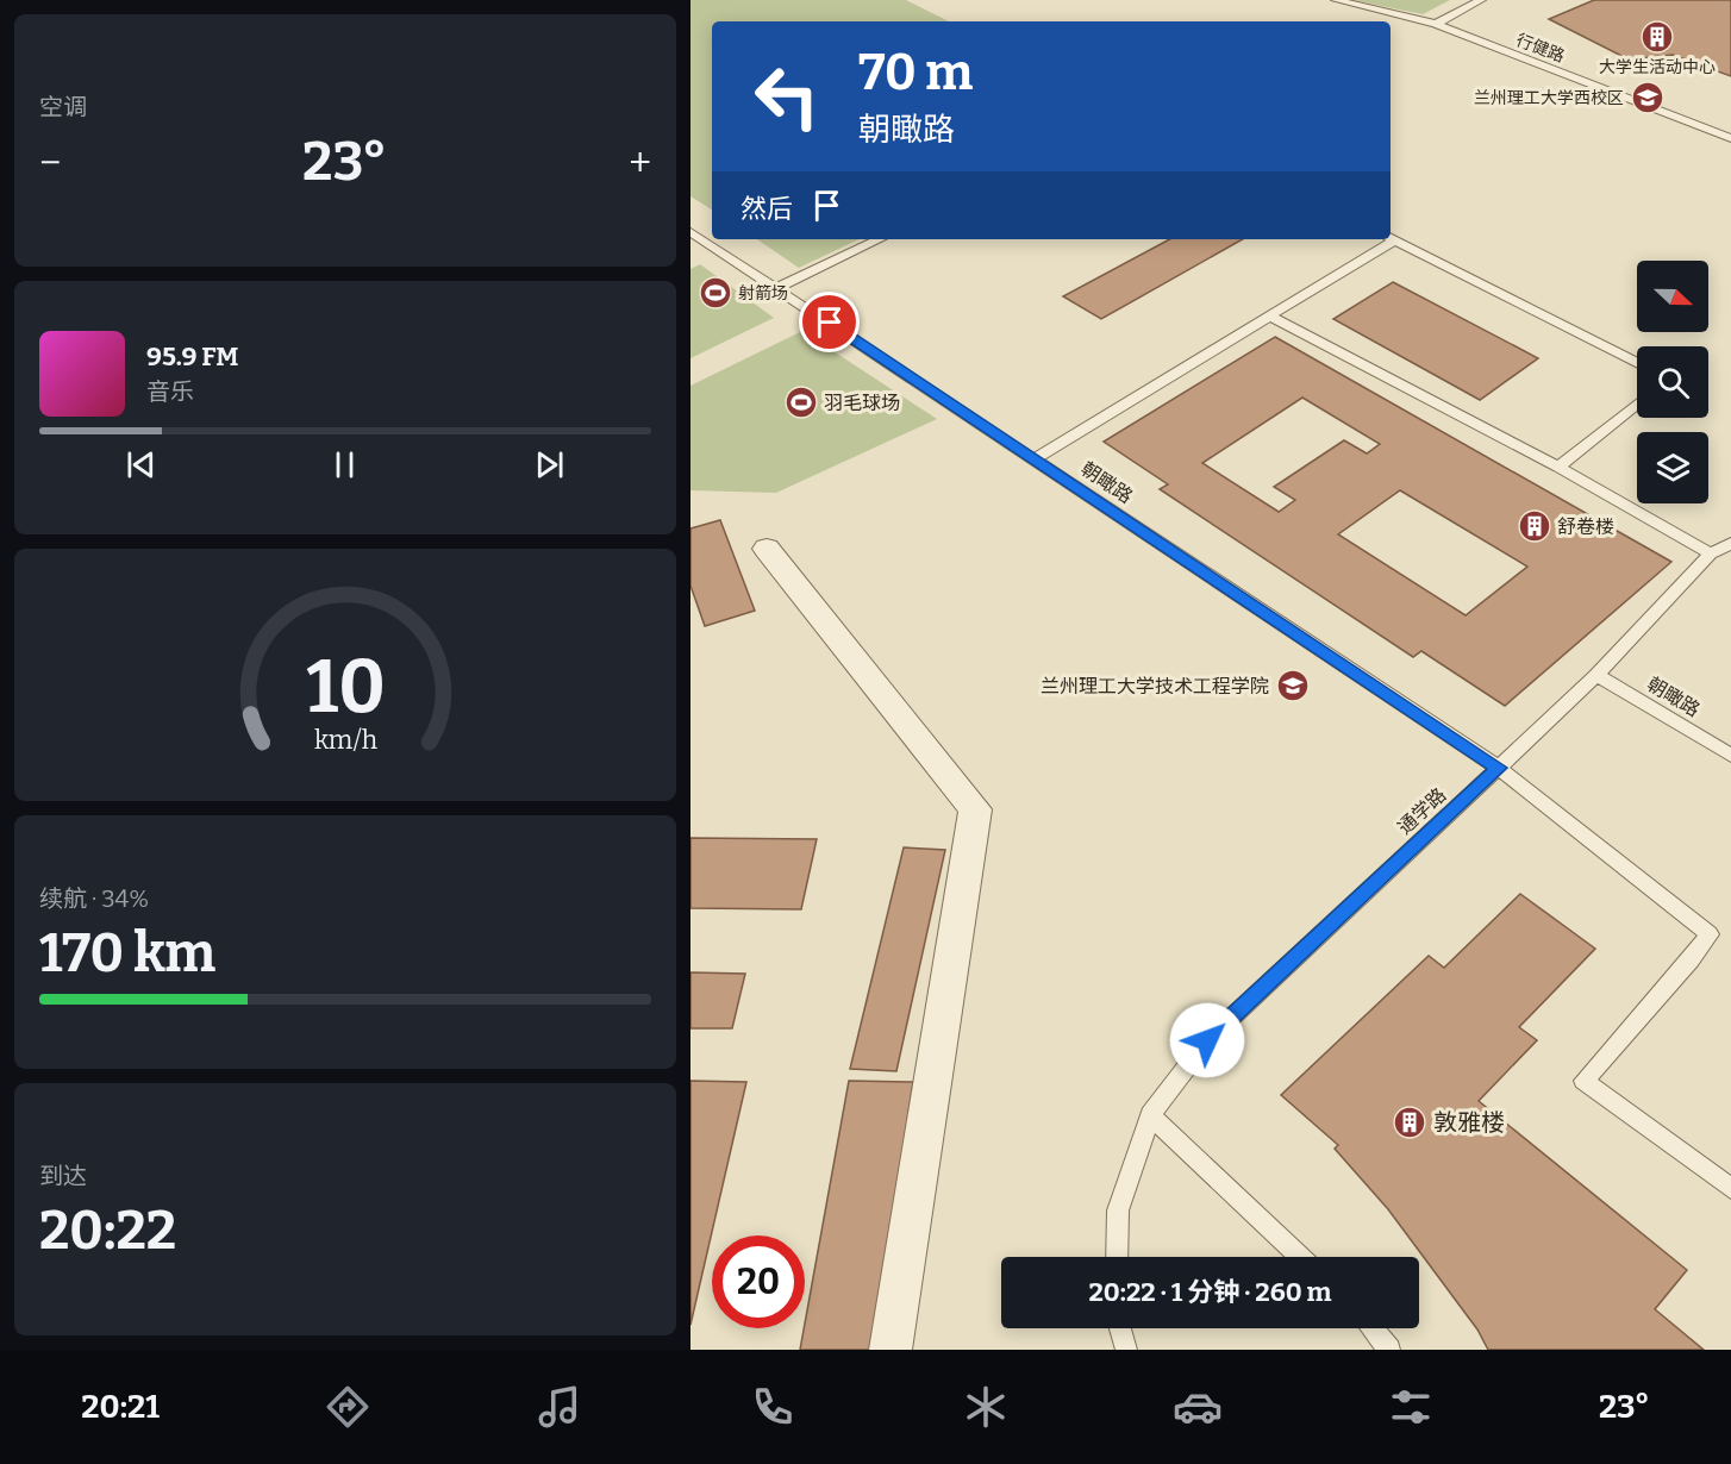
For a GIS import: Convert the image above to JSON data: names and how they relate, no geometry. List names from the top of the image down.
{
  "streets": {
    "lane": ["行健路", "朝瞰路", "通学路"]
  },
  "crossings": [
    ["朝瞰路", "通学路"]
  ],
  "places": {
    "building": ["大学生活动中心", "舒卷楼", "敦雅楼"],
    "school or university": ["兰州理工大学西校区", "兰州理工大学技术工程学院"],
    "sports": ["射箭场", "羽毛球场"]
  },
  "north": "right",
  "page": {
    "tile": [
      "空调",
      ["续航 · 34%", "170 km"],
      ["到达", "20:22"]
    ],
    "turn": ["70 m", "朝瞰路"],
    "heat": ["−", "23°", "+"],
    "then": "然后",
    "song": ["95.9 FM", "音乐"],
    "limit": "20",
    "trip": "20:22 · 1 分钟 · 260 m",
    "tabs": ["20:21", "23°"],
    "gauge": ["10", "km/h"]
  }
}
